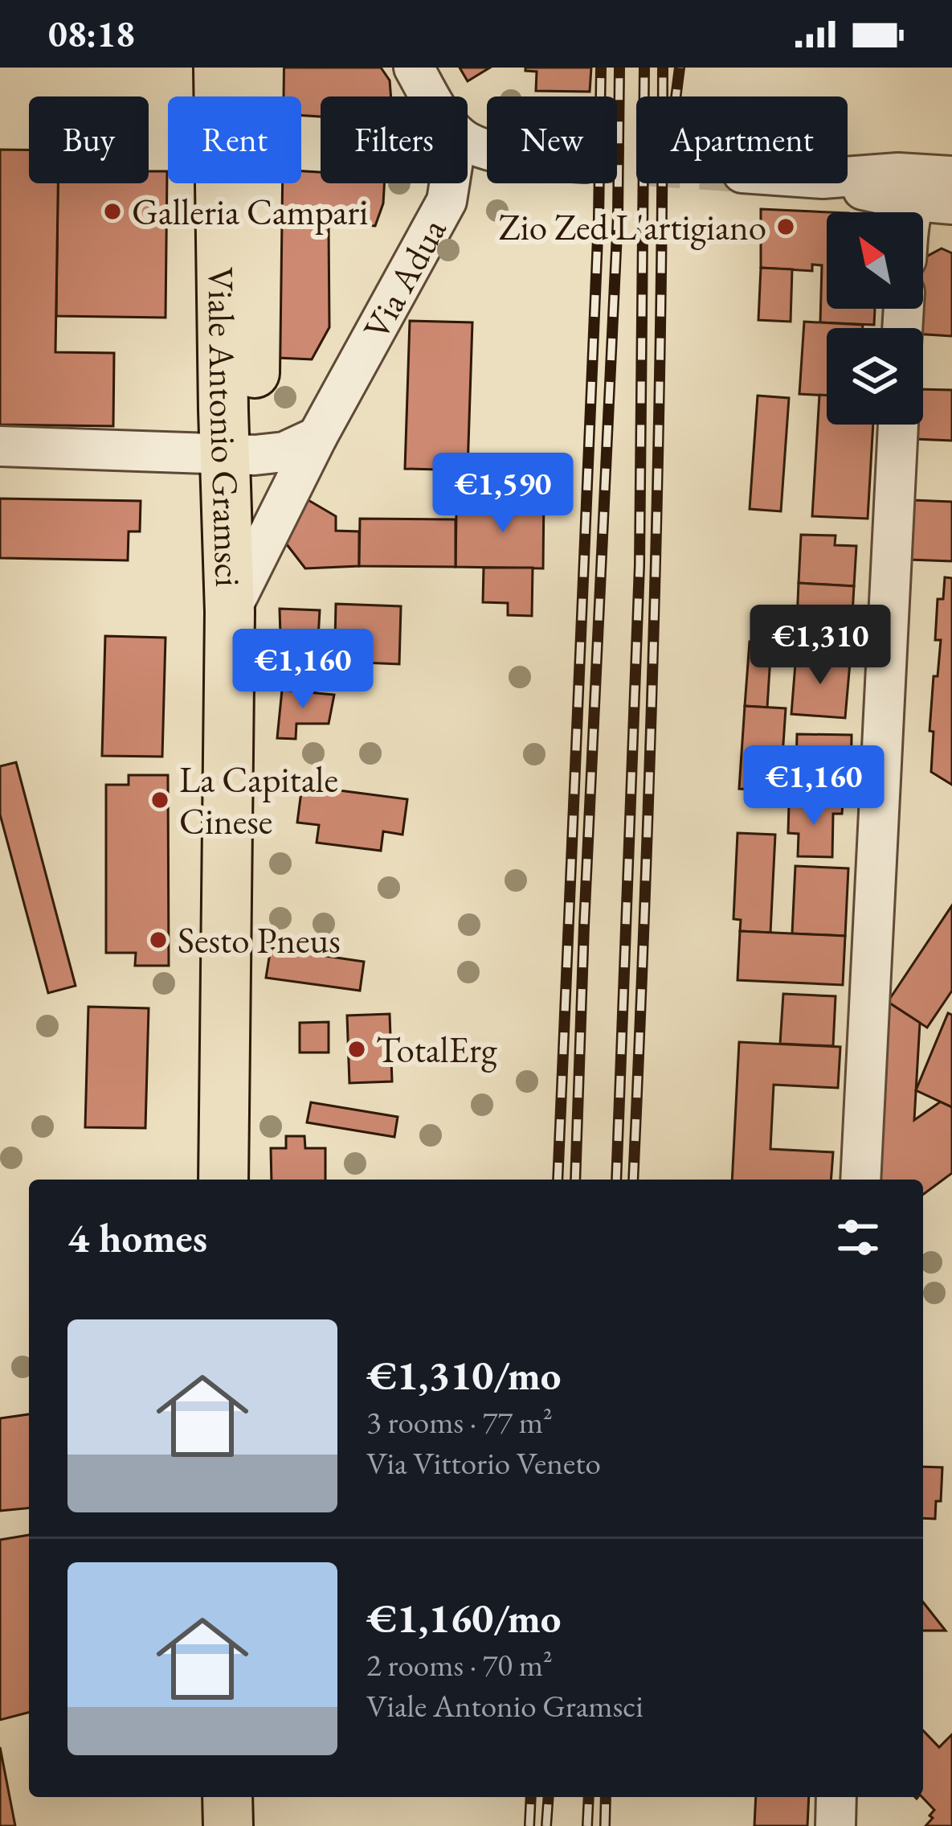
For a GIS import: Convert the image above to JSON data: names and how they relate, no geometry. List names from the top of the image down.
{
  "streets": {
    "main road": ["Viale Antonio Gramsci"],
    "street": ["Via Adua"]
  },
  "crossings": [
    ["Via Adua", "Viale Antonio Gramsci"]
  ],
  "places": [
    "Galleria Campari",
    "Zio Zed L'artigiano",
    "La Capitale Cinese",
    "Sesto Pneus",
    "TotalErg"
  ],
  "north": "top left",
  "page": {
    "status": "08:18",
    "chip": [
      "Buy",
      "Rent",
      "Filters",
      "New",
      "Apartment"
    ],
    "price": [
      "€1,590",
      "€1,310",
      "€1,160",
      "€1,160"
    ],
    "heading": "4 homes",
    "list": [
      {
        "name": "€1,310/mo",
        "note": "3 rooms · 77 m² · Via Vittorio Veneto"
      },
      {
        "name": "€1,160/mo",
        "note": "2 rooms · 70 m² · Viale Antonio Gramsci"
      }
    ]
  }
}
